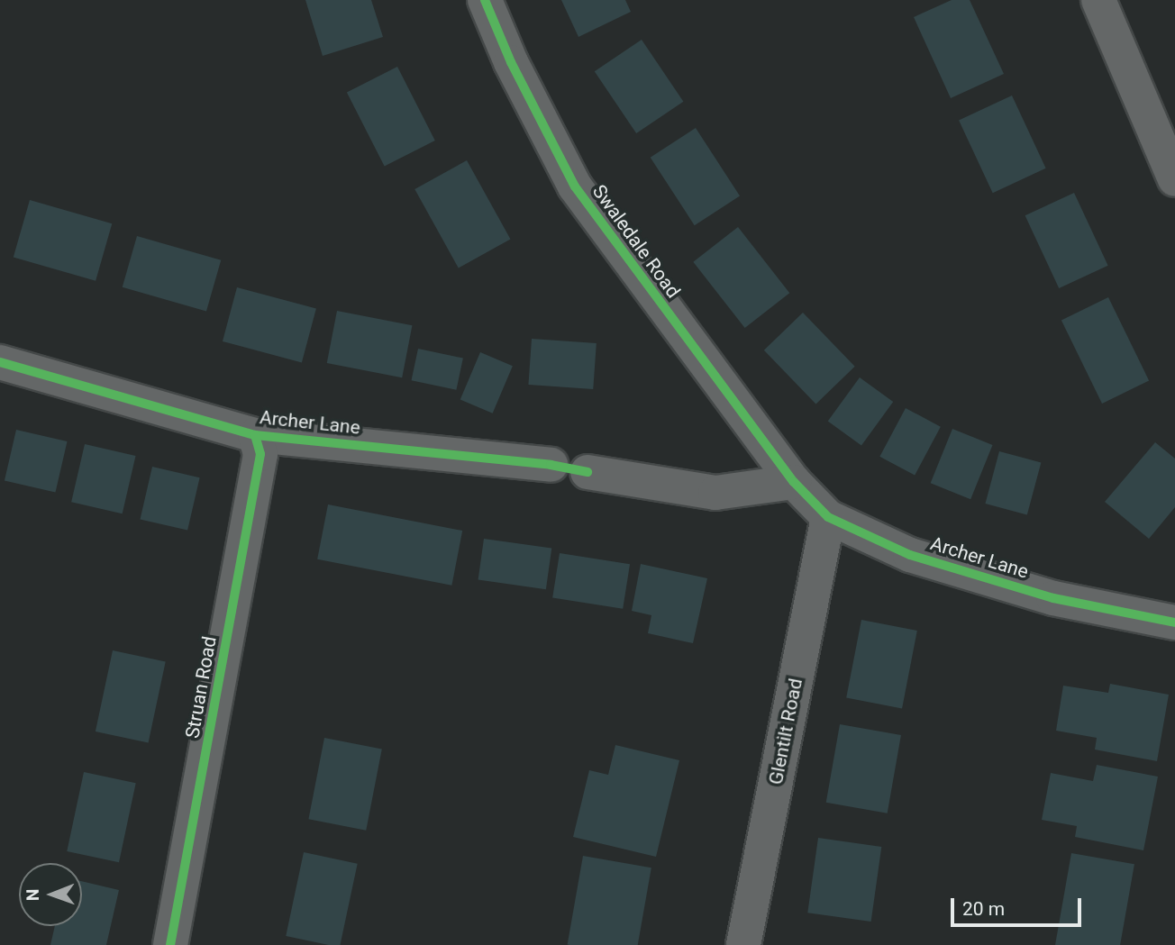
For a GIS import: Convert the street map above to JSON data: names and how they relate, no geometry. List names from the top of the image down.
{
  "streets": {
    "street": [
      "Swaledale Road",
      "Archer Lane",
      "Struan Road",
      "Glentilt Road"
    ]
  },
  "crossings": [
    ["Swaledale Road", "Archer Lane"],
    ["Archer Lane", "Struan Road"],
    ["Archer Lane", "Glentilt Road"]
  ],
  "scale_bar": "20 m",
  "north": "left"
}
